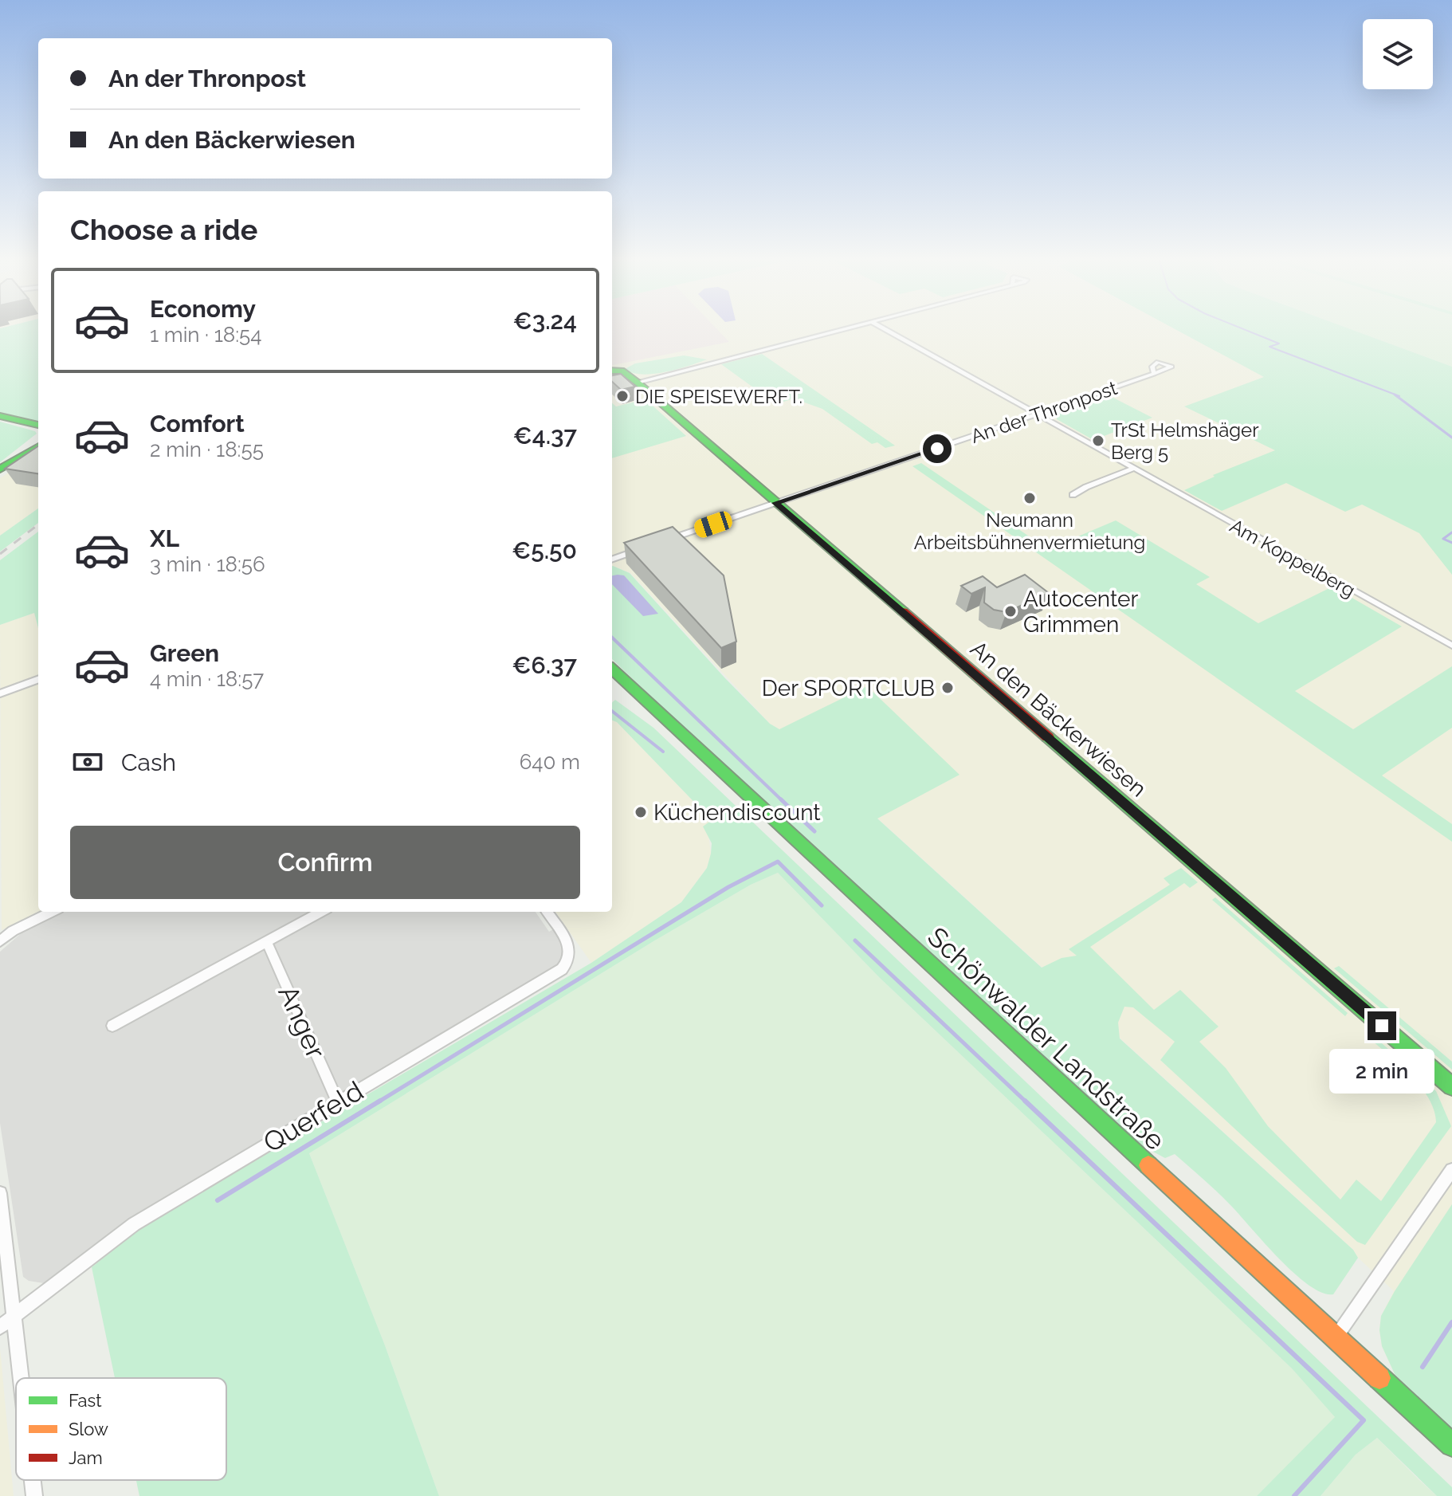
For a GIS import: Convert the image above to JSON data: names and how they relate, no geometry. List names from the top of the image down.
{
  "streets": {
    "street": [
      "An der Thronpost",
      "Am Koppelberg",
      "An den Bäckerwiesen",
      "Anger",
      "Schönwalder Landstraße",
      "Querfeld"
    ]
  },
  "crossings": [
    ["An der Thronpost", "Am Koppelberg"],
    ["An der Thronpost", "An den Bäckerwiesen"],
    ["Anger", "Querfeld"]
  ],
  "places": [
    "DIE SPEISEWERFT.",
    "TrSt Helmshäger Berg 5",
    "Neumann Arbeitsbühnenvermietung",
    "Autocenter Grimmen",
    "Der SPORTCLUB",
    "Küchendiscount"
  ],
  "legend": ["Fast", "Slow", "Jam"],
  "page": {
    "banner": ["An der Thronpost", "An den Bäckerwiesen"],
    "heading": "Choose a ride",
    "list": [
      {
        "name": "Economy",
        "note": "1 min · 18:54",
        "value": "€3.24"
      },
      {
        "name": "Comfort",
        "note": "2 min · 18:55",
        "value": "€4.37"
      },
      {
        "name": "XL",
        "note": "3 min · 18:56",
        "value": "€5.50"
      },
      {
        "name": "Green",
        "note": "4 min · 18:57",
        "value": "€6.37"
      }
    ],
    "pay": ["Cash", "640 m"],
    "buttons": "Confirm",
    "bubble": "2 min"
  }
}
